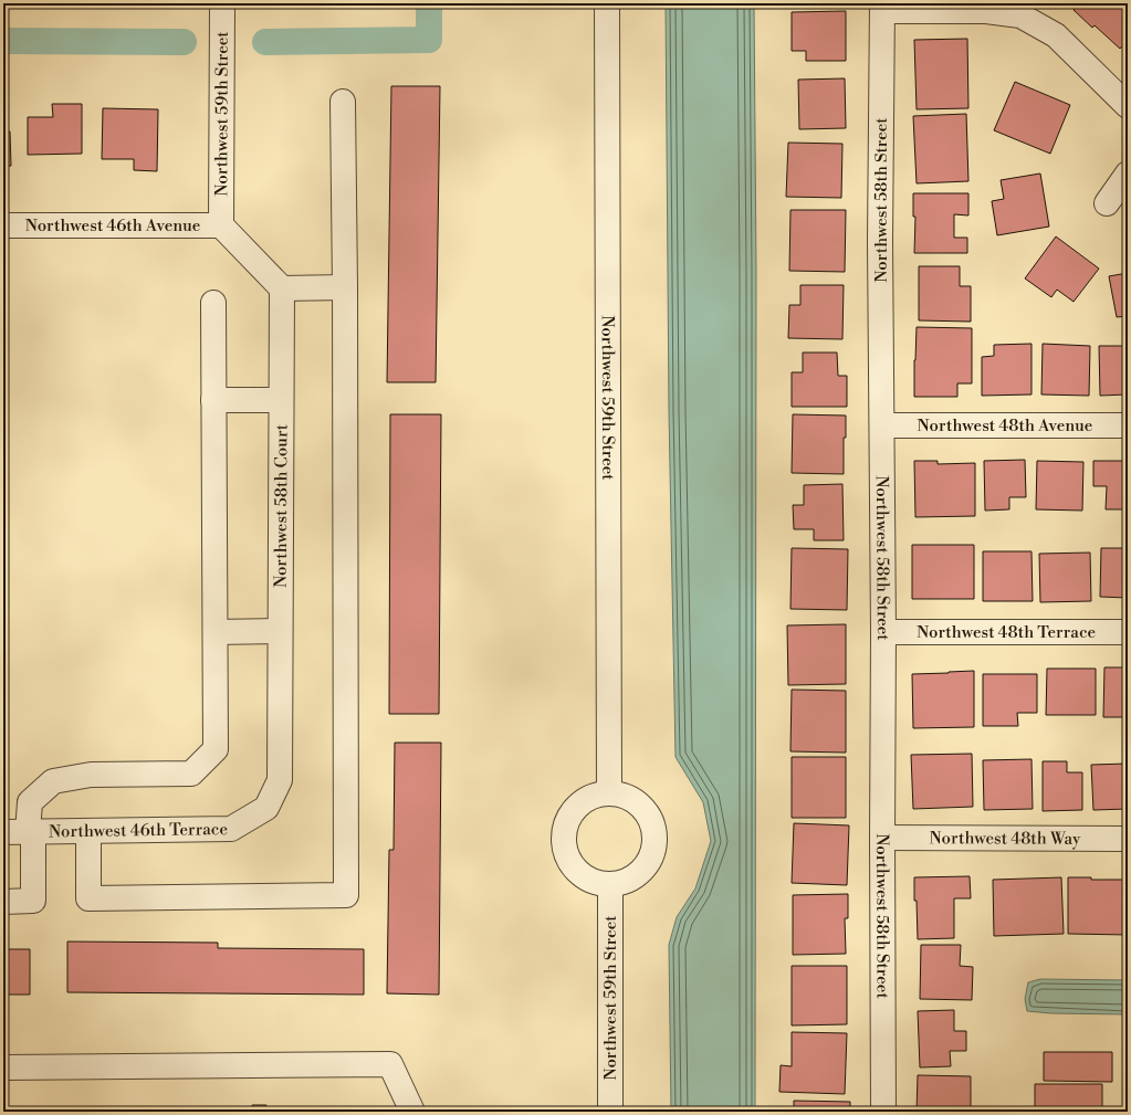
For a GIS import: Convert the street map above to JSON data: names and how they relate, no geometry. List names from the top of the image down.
{
  "streets": {
    "street": [
      "Northwest 59th Street",
      "Northwest 58th Street",
      "Northwest 46th Avenue",
      "Northwest 48th Avenue",
      "Northwest 58th Court",
      "Northwest 48th Terrace",
      "Northwest 46th Terrace",
      "Northwest 48th Way"
    ]
  },
  "crossings": [
    ["Northwest 59th Street", "Northwest 46th Avenue"],
    ["Northwest 58th Street", "Northwest 48th Avenue"],
    ["Northwest 58th Street", "Northwest 48th Terrace"],
    ["Northwest 58th Street", "Northwest 48th Way"],
    ["Northwest 58th Court", "Northwest 46th Terrace"]
  ]
}
